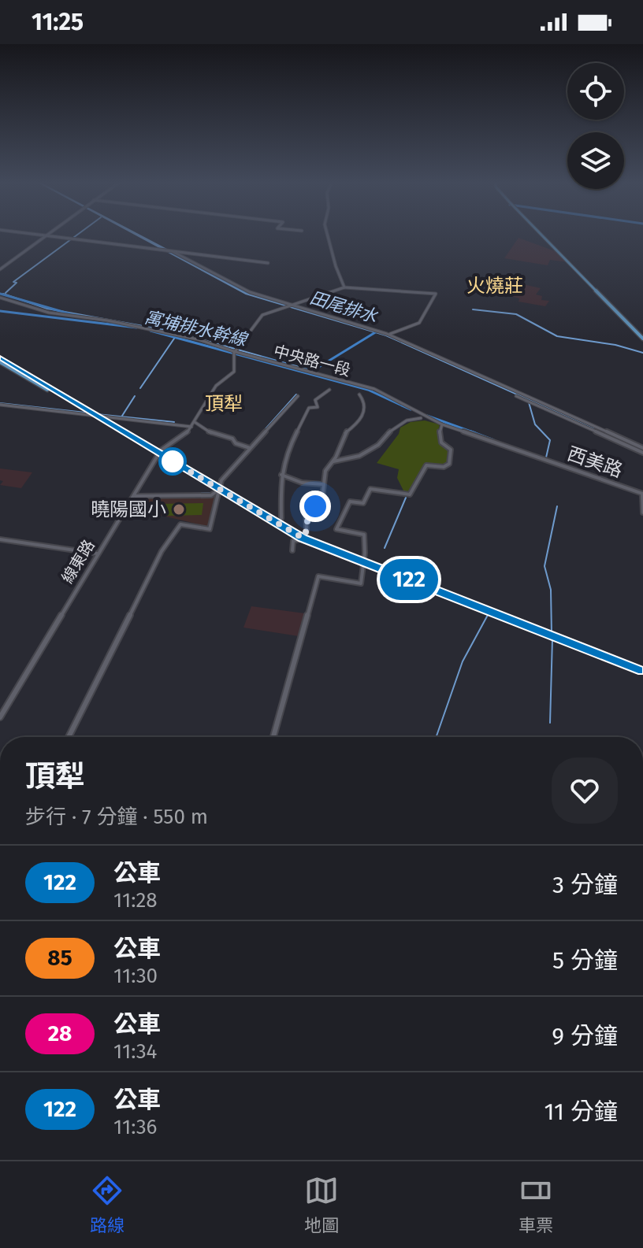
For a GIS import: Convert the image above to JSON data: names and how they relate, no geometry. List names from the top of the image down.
{
  "streets": {
    "street": ["中央路一段", "西美路", "線東路"]
  },
  "crossings": [
    ["中央路一段", "西美路"],
    ["中央路一段", "線東路"]
  ],
  "districts": ["火燒莊", "頂犁"],
  "water": ["田尾排水", "寓埔排水幹線"],
  "places": ["曉陽國小"],
  "lines": ["bus line 122"],
  "page": {
    "status": "11:25",
    "on_map": "122",
    "heading": ["頂犁", "步行 · 7 分鐘 · 550 m"],
    "list": [
      {
        "mark": "122",
        "name": "公車",
        "note": "11:28",
        "value": "3 分鐘"
      },
      {
        "mark": "85",
        "name": "公車",
        "note": "11:30",
        "value": "5 分鐘"
      },
      {
        "mark": "28",
        "name": "公車",
        "note": "11:34",
        "value": "9 分鐘"
      },
      {
        "mark": "122",
        "name": "公車",
        "note": "11:36",
        "value": "11 分鐘"
      }
    ],
    "tabs": ["路線", "地圖", "車票"]
  }
}
